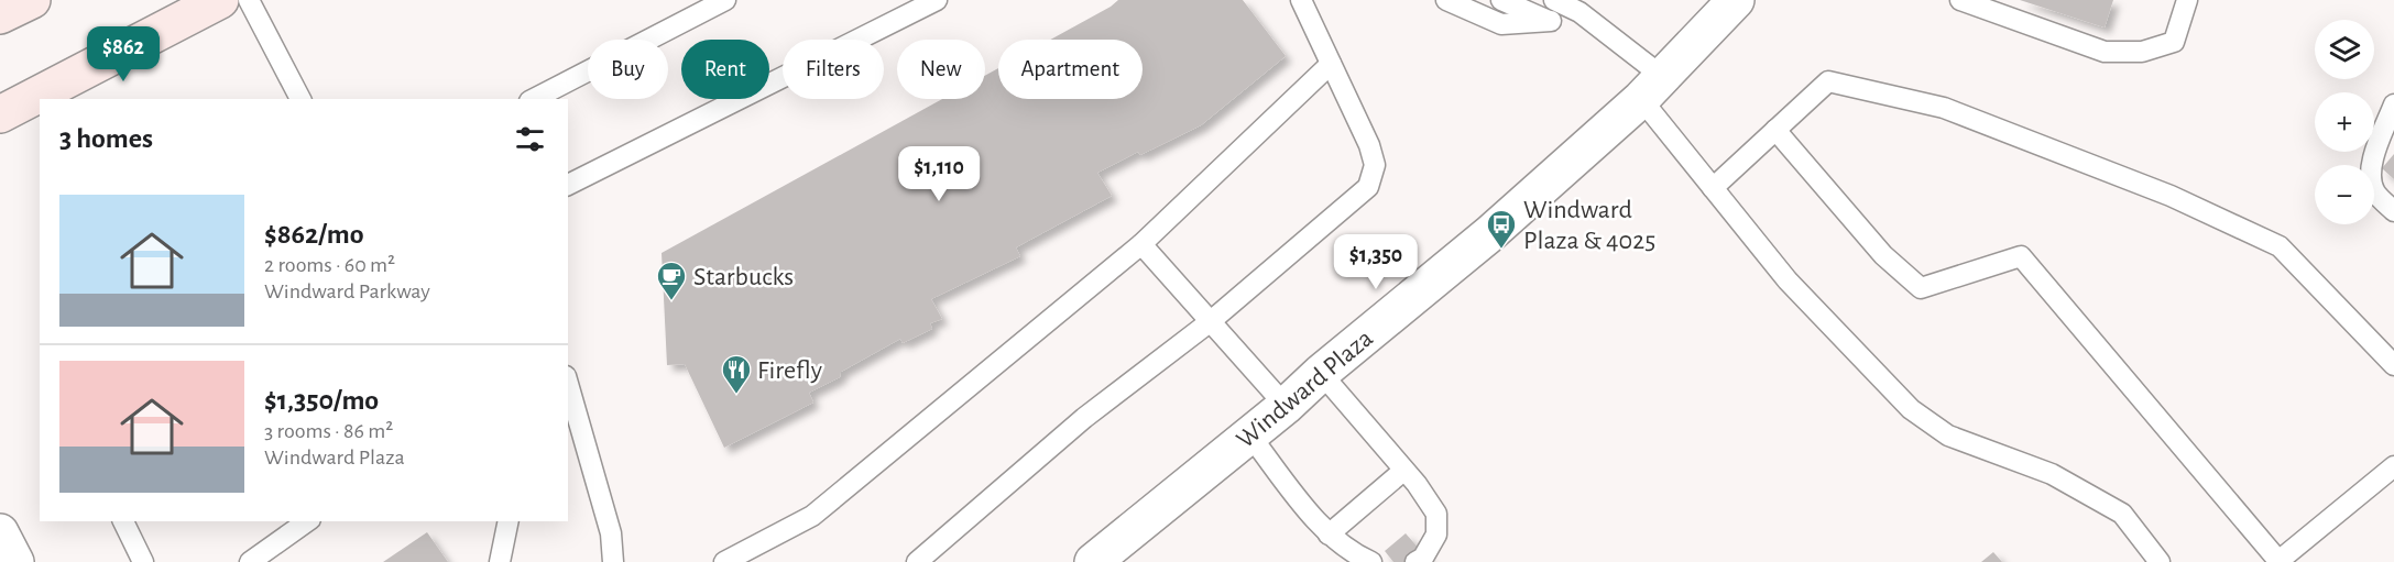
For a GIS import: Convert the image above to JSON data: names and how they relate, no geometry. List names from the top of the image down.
{
  "streets": {
    "street": ["Windward Plaza"]
  },
  "places": {
    "bus stop": ["Windward Plaza & 4025"],
    "cafe": ["Starbucks"],
    "restaurant": ["Firefly"]
  },
  "page": {
    "map_buttons": ["+", "−"],
    "price": ["$862", "$1,110", "$1,350"],
    "chip": [
      "Buy",
      "Rent",
      "Filters",
      "New",
      "Apartment"
    ],
    "heading": "3 homes",
    "list": [
      {
        "name": "$862/mo",
        "note": "2 rooms · 60 m² · Windward Parkway"
      },
      {
        "name": "$1,350/mo",
        "note": "3 rooms · 86 m² · Windward Plaza"
      }
    ]
  }
}
